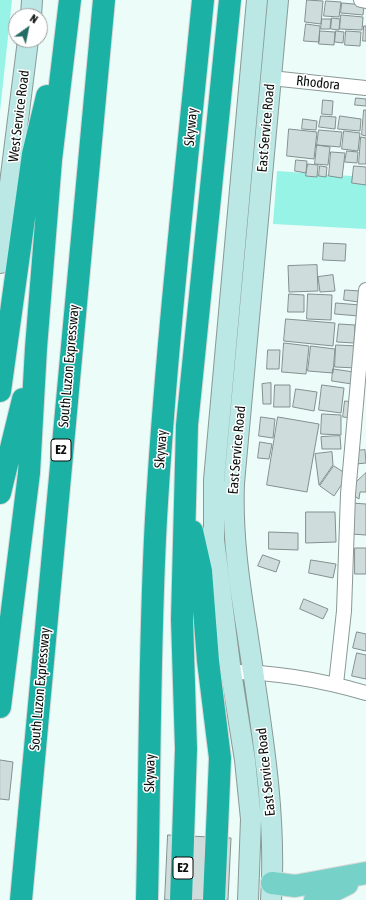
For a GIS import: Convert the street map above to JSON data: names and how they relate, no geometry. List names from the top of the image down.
{
  "streets": {
    "highway": ["Skyway", "South Luzon Expressway", "E2"],
    "main road": ["West Service Road", "East Service Road"],
    "street": ["Rhodora"]
  },
  "crossings": [
    ["Rhodora", "East Service Road"]
  ],
  "north": "top right"
}
